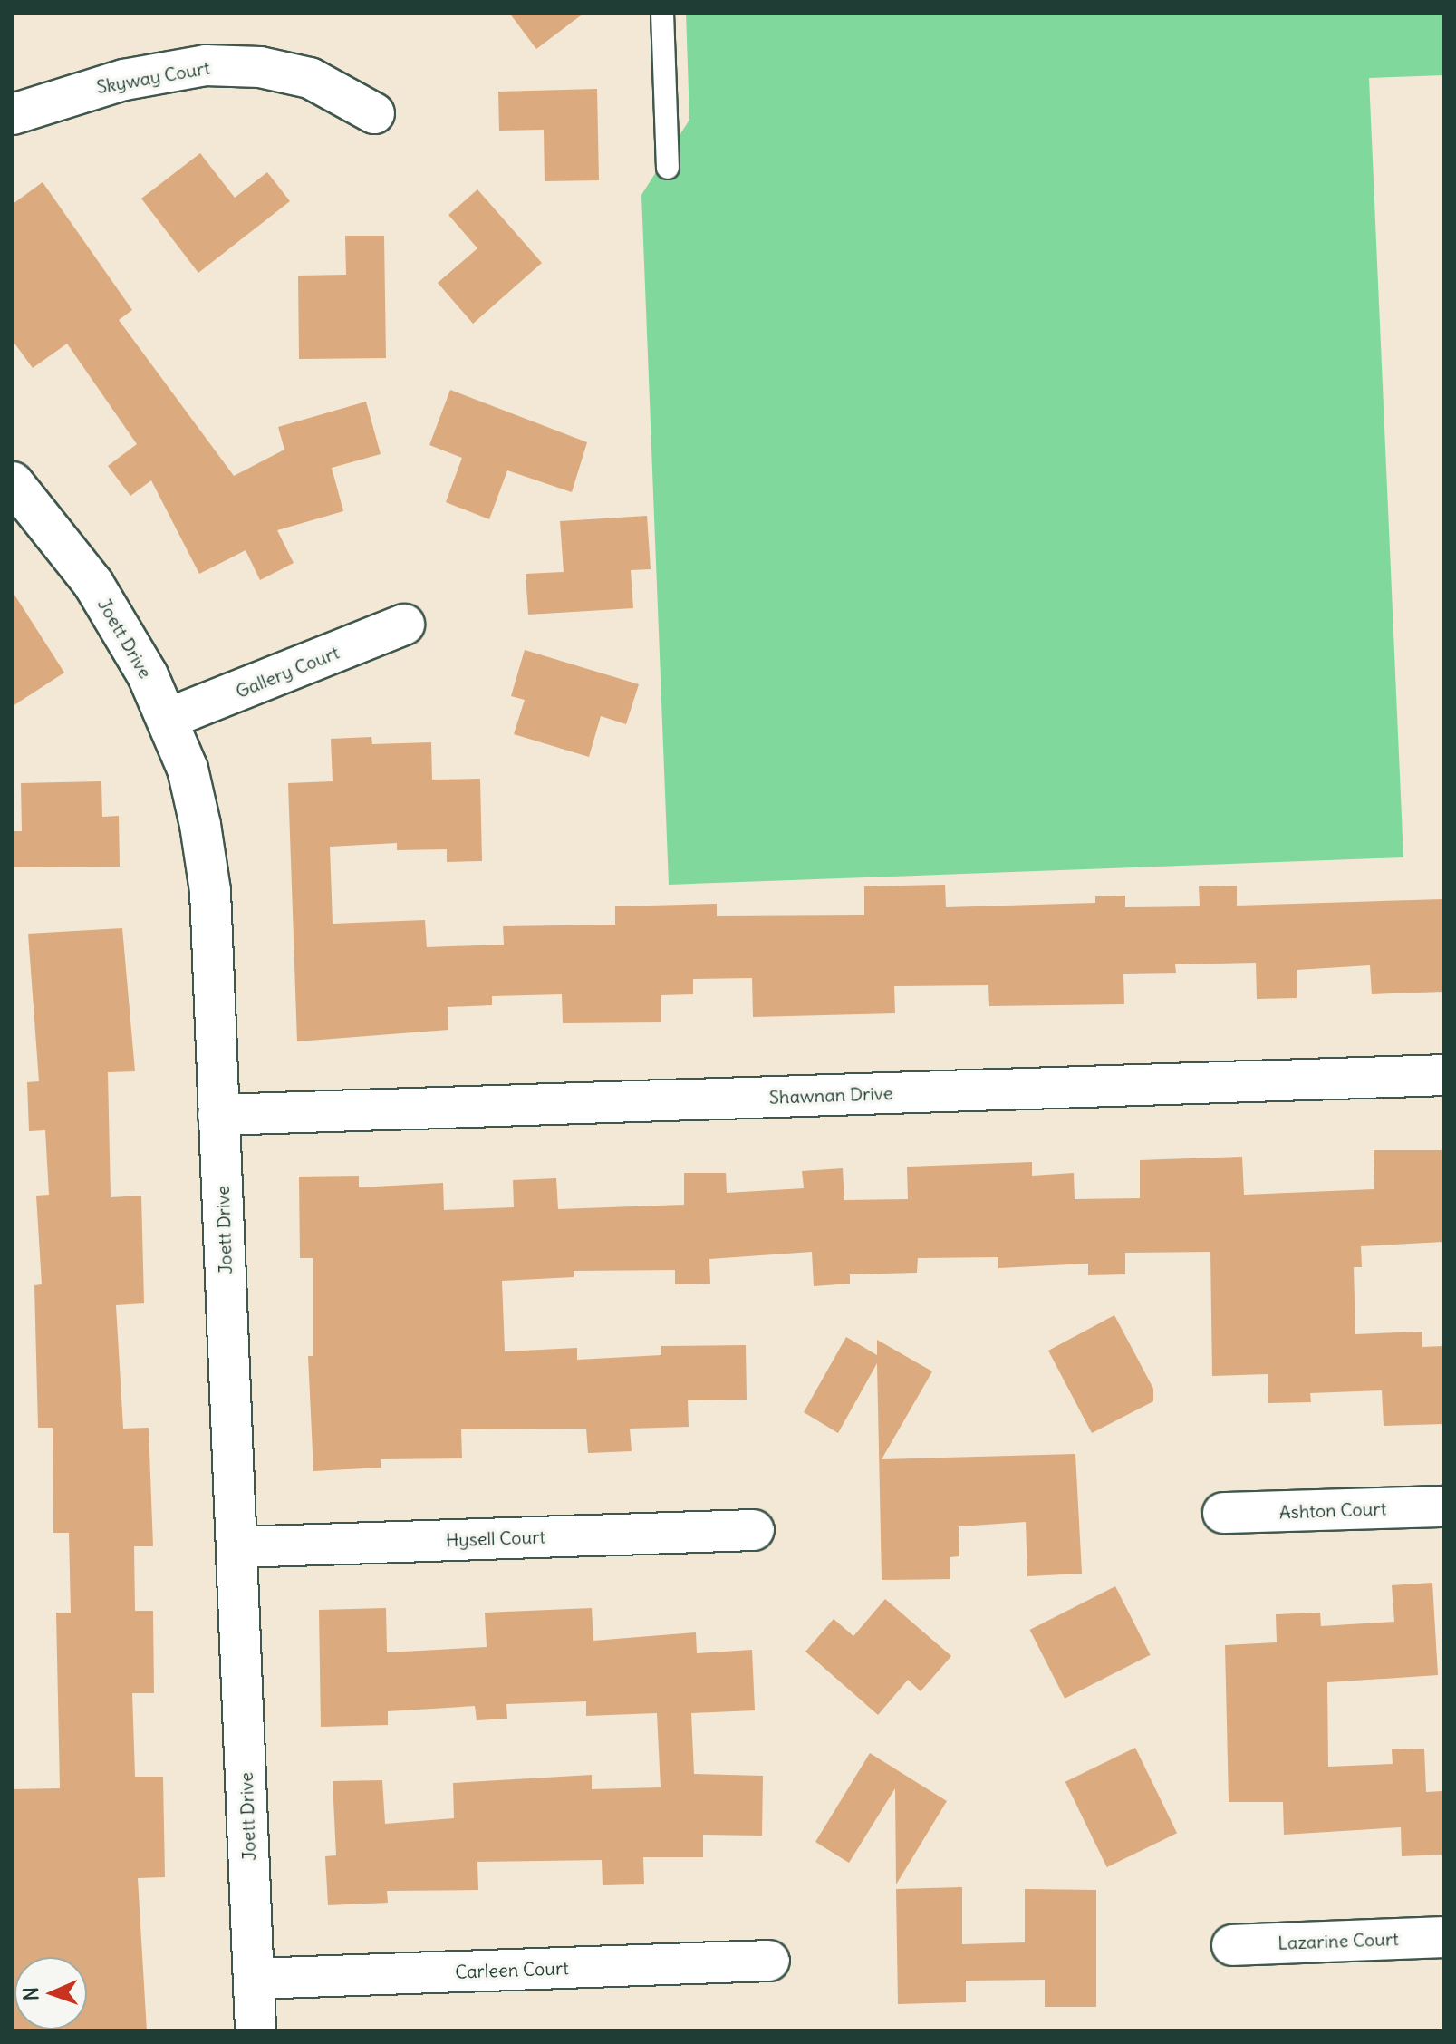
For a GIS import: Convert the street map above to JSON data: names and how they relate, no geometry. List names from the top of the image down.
{
  "streets": {
    "street": [
      "Skyway Court",
      "Joett Drive",
      "Gallery Court",
      "Shawnan Drive",
      "Ashton Court",
      "Hysell Court",
      "Lazarine Court",
      "Carleen Court"
    ]
  },
  "crossings": [
    ["Joett Drive", "Gallery Court"],
    ["Joett Drive", "Shawnan Drive"],
    ["Joett Drive", "Hysell Court"],
    ["Joett Drive", "Carleen Court"]
  ],
  "north": "left"
}
